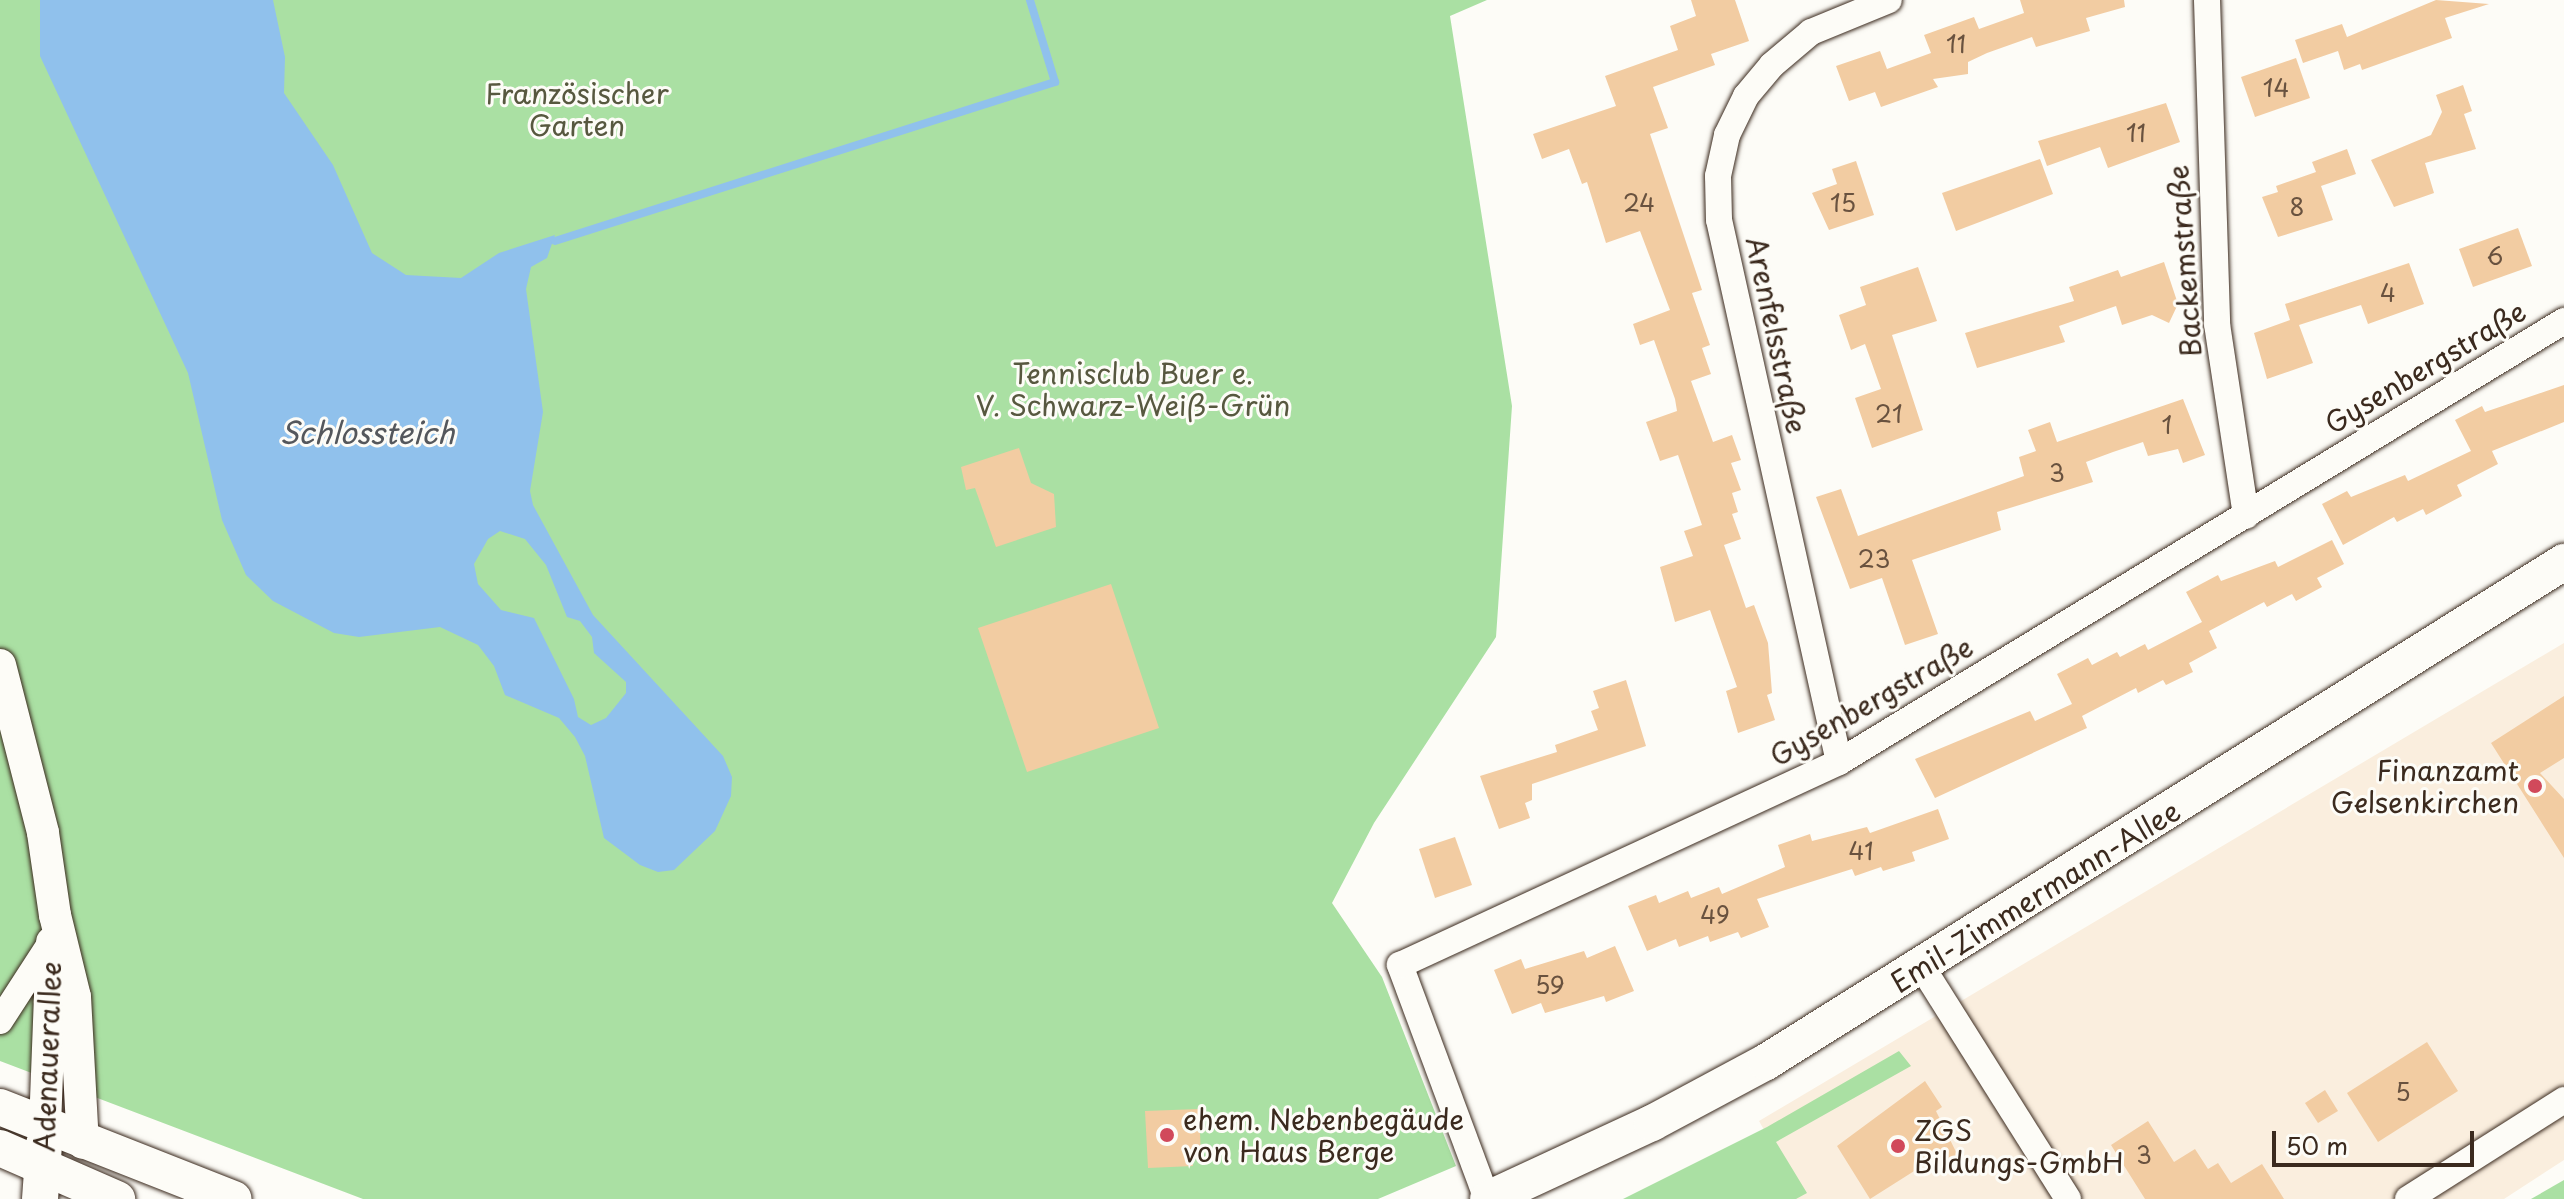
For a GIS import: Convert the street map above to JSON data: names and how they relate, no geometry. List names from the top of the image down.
{
  "streets": {
    "main road": ["Emil-Zimmermann-Allee", "Adenauerallee"],
    "street": ["Backemstraße", "Arenfelsstraße", "Gysenbergstraße"]
  },
  "crossings": [
    ["Backemstraße", "Gysenbergstraße"],
    ["Arenfelsstraße", "Gysenbergstraße"],
    ["Gysenbergstraße", "Emil-Zimmermann-Allee"]
  ],
  "water": ["Schlossteich"],
  "parks": ["Französischer Garten", "Tennisclub Buer e. V. Schwarz-Weiß-Grün"],
  "places": ["Finanzamt Gelsenkirchen", "ehem. Nebenbegäude von Haus Berge", "ZGS Bildungs-GmbH"],
  "house_numbers": [
    "11",
    "14",
    "11",
    "24",
    "15",
    "8",
    "6",
    "4",
    "21",
    "1",
    "3",
    "23",
    "41",
    "49",
    "59",
    "5",
    "3"
  ],
  "scale_bar": "50 m"
}
